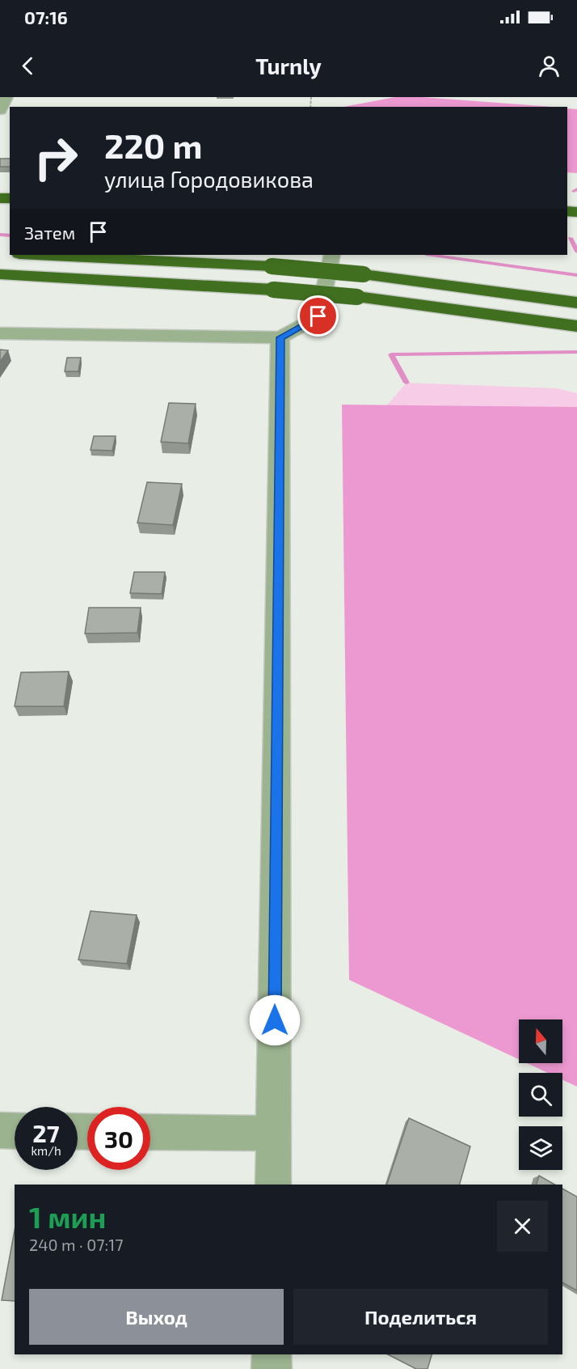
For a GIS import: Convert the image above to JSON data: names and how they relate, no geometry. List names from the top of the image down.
{
  "north": "top",
  "page": {
    "status": "07:16",
    "header": "Turnly",
    "turn": ["220 m", "улица Городовикова"],
    "then": "Затем",
    "speed": "27 km/h",
    "limit": "30",
    "heading": ["1 мин", "240 m · 07:17"],
    "buttons": ["Выход", "Поделиться"]
  }
}
